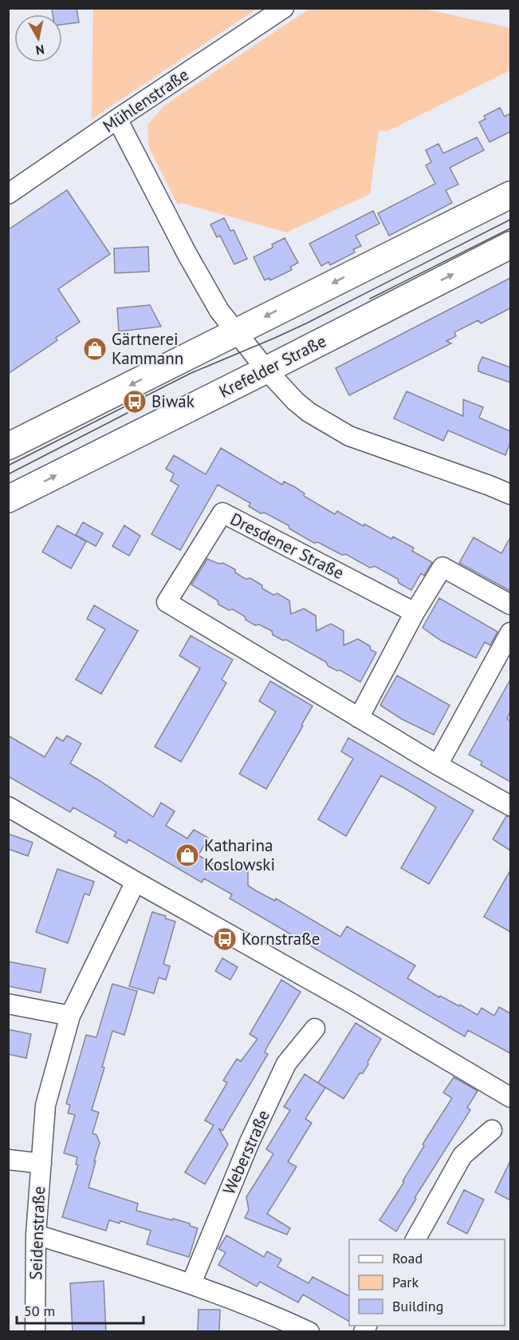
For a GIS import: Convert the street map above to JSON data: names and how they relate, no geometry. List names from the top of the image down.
{
  "streets": {
    "main road": ["Krefelder Straße"],
    "street": [
      "Mühlenstraße",
      "Dresdener Straße",
      "Weberstraße",
      "Seidenstraße"
    ]
  },
  "places": {
    "shop": ["Gärtnerei Kammann", "Katharina Koslowski"],
    "bus stop": ["Biwak", "Kornstraße"]
  },
  "legend": ["Road", "Park", "Building"],
  "scale_bar": "50 m",
  "north": "bottom"
}
